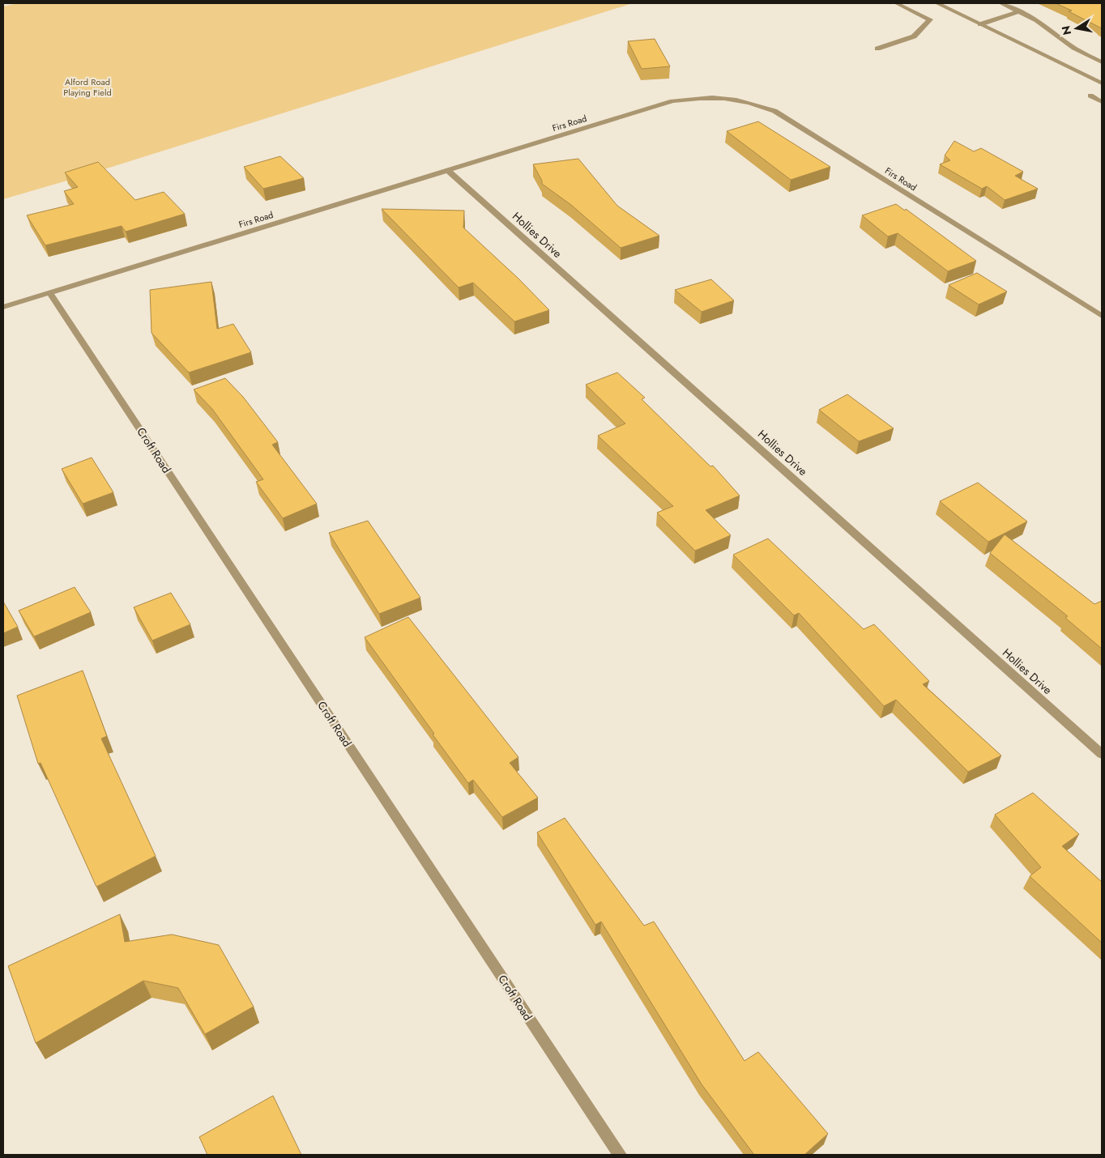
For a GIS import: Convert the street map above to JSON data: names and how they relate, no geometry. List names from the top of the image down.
{
  "streets": {
    "street": ["Firs Road", "Hollies Drive", "Croft Road"]
  },
  "crossings": [
    ["Firs Road", "Hollies Drive"],
    ["Firs Road", "Croft Road"]
  ],
  "parks": ["Alford Road Playing Field"],
  "north": "left"
}
